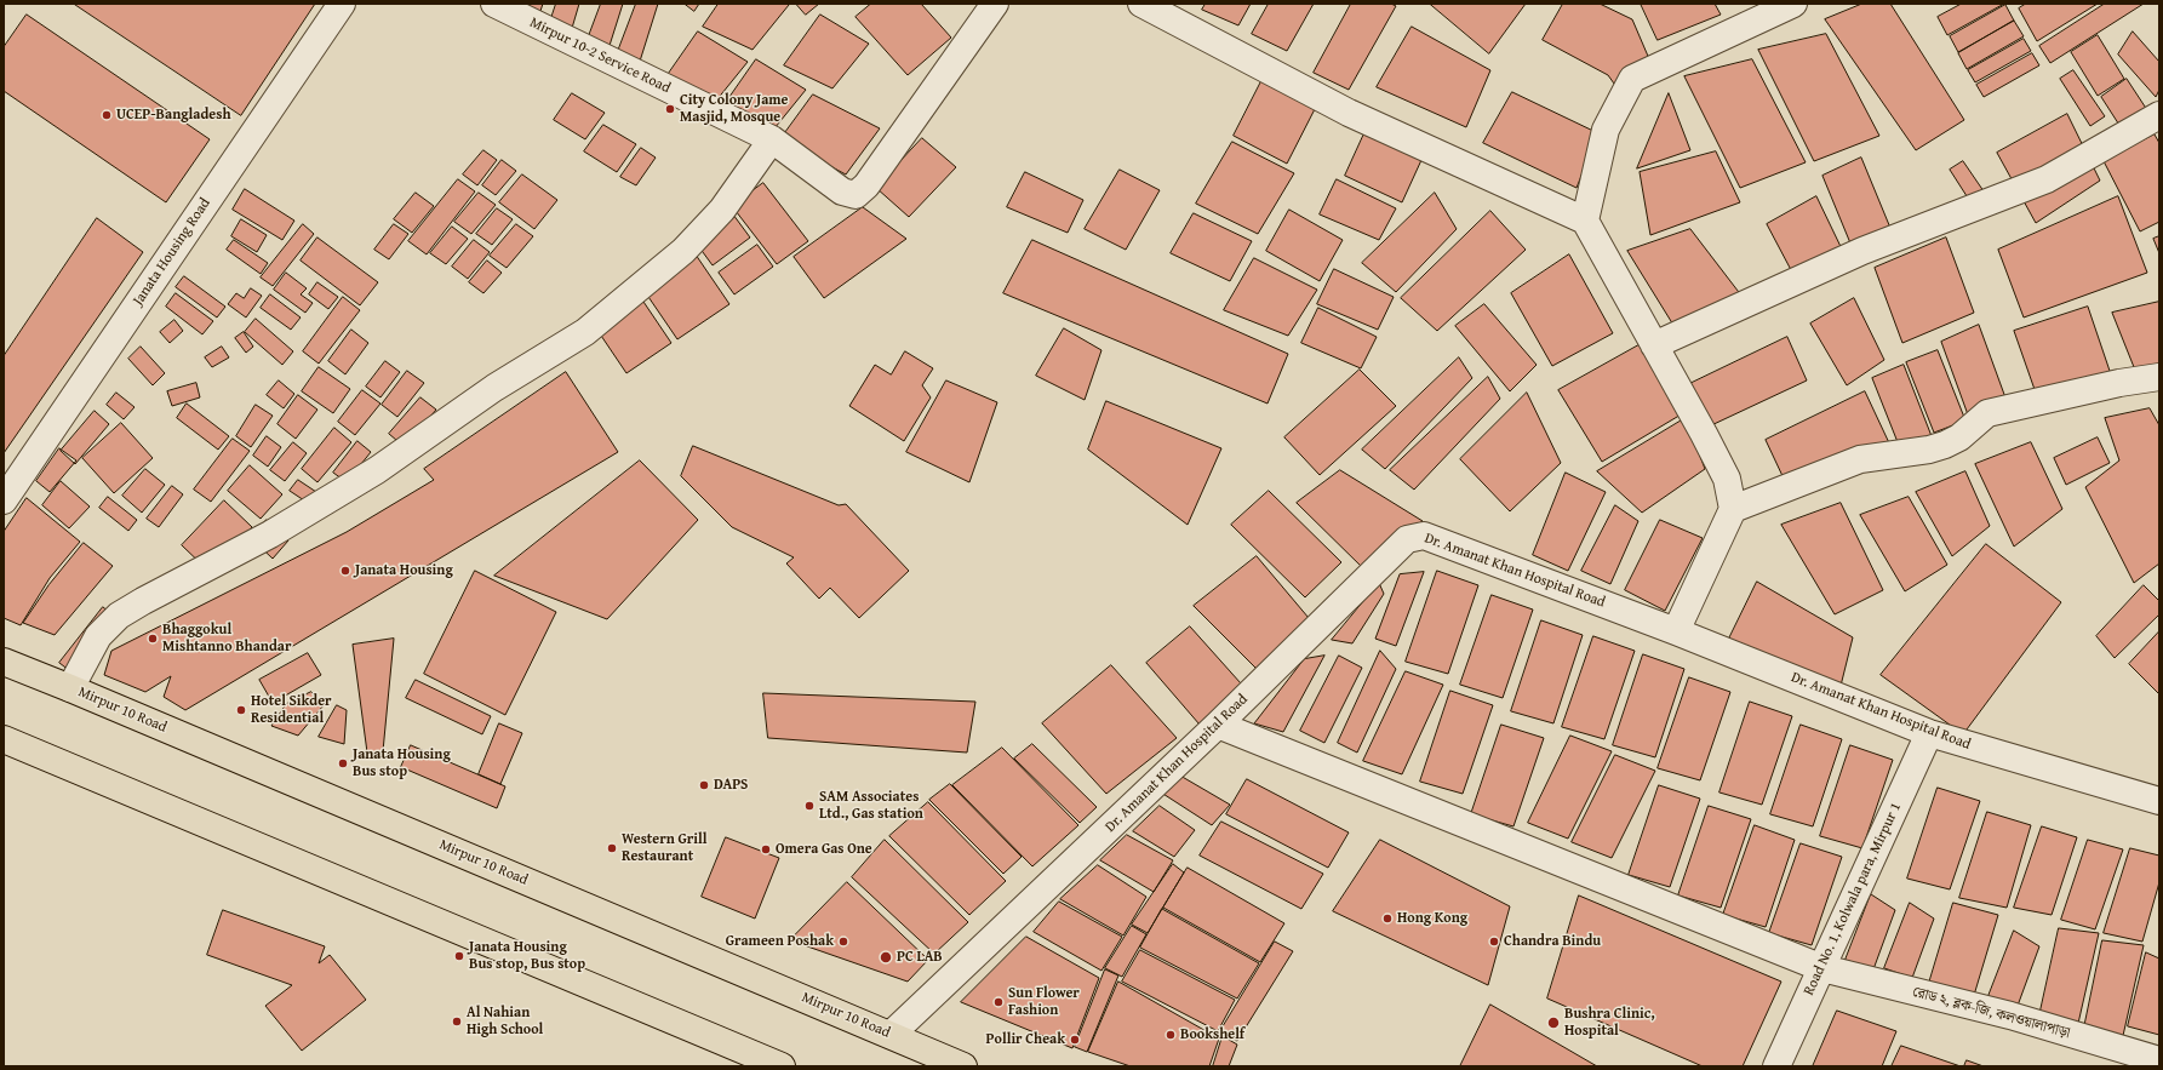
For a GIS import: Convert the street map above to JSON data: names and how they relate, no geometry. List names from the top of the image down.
{
  "streets": {
    "main road": ["Mirpur 10 Road"],
    "street": [
      "Mirpur 10-2 Service Road",
      "Janata Housing Road",
      "Dr. Amanat Khan Hospital Road",
      "Road No. 1, Kolwala para, Mirpur 1",
      "রোড ২, ব্লক-জি, কলওয়ালাপাড়া"
    ]
  },
  "crossings": [
    ["Dr. Amanat Khan Hospital Road", "Mirpur 10 Road"],
    ["Dr. Amanat Khan Hospital Road", "Road No. 1, Kolwala para, Mirpur 1"],
    ["Dr. Amanat Khan Hospital Road", "রোড ২, ব্লক-জি, কলওয়ালাপাড়া"],
    ["Road No. 1, Kolwala para, Mirpur 1", "রোড ২, ব্লক-জি, কলওয়ালাপাড়া"]
  ],
  "places": [
    "City Colony Jame Masjid, Mosque",
    "UCEP-Bangladesh",
    "Janata Housing",
    "Bhaggokul Mishtanno Bhandar",
    "Hotel Sikder Residential",
    "Janata Housing Bus stop",
    "DAPS",
    "SAM Associates Ltd., Gas station",
    "Western Grill Restaurant",
    "Omera Gas One",
    "Hong Kong",
    "Grameen Poshak",
    "Chandra Bindu",
    "Janata Housing Bus stop, Bus stop",
    "PC LAB",
    "Sun Flower Fashion",
    "Al Nahian High School",
    "Bushra Clinic, Hospital",
    "Bookshelf",
    "Pollir Cheak"
  ]
}
